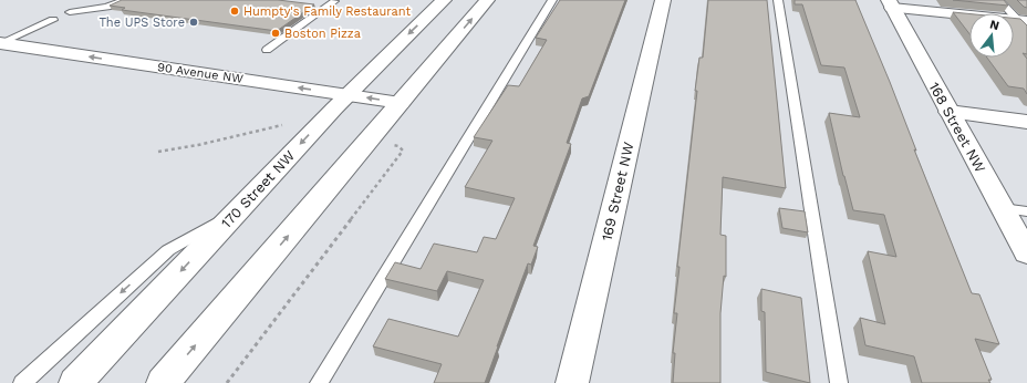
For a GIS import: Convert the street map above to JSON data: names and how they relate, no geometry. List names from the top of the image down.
{
  "streets": {
    "street": [
      "90 Avenue NW",
      "168 Street NW",
      "170 Street NW",
      "169 Street NW"
    ]
  },
  "crossings": [
    ["90 Avenue NW", "170 Street NW"]
  ],
  "places": ["Humpty's Family Restaurant", "The UPS Store", "Boston Pizza"],
  "north": "top"
}
